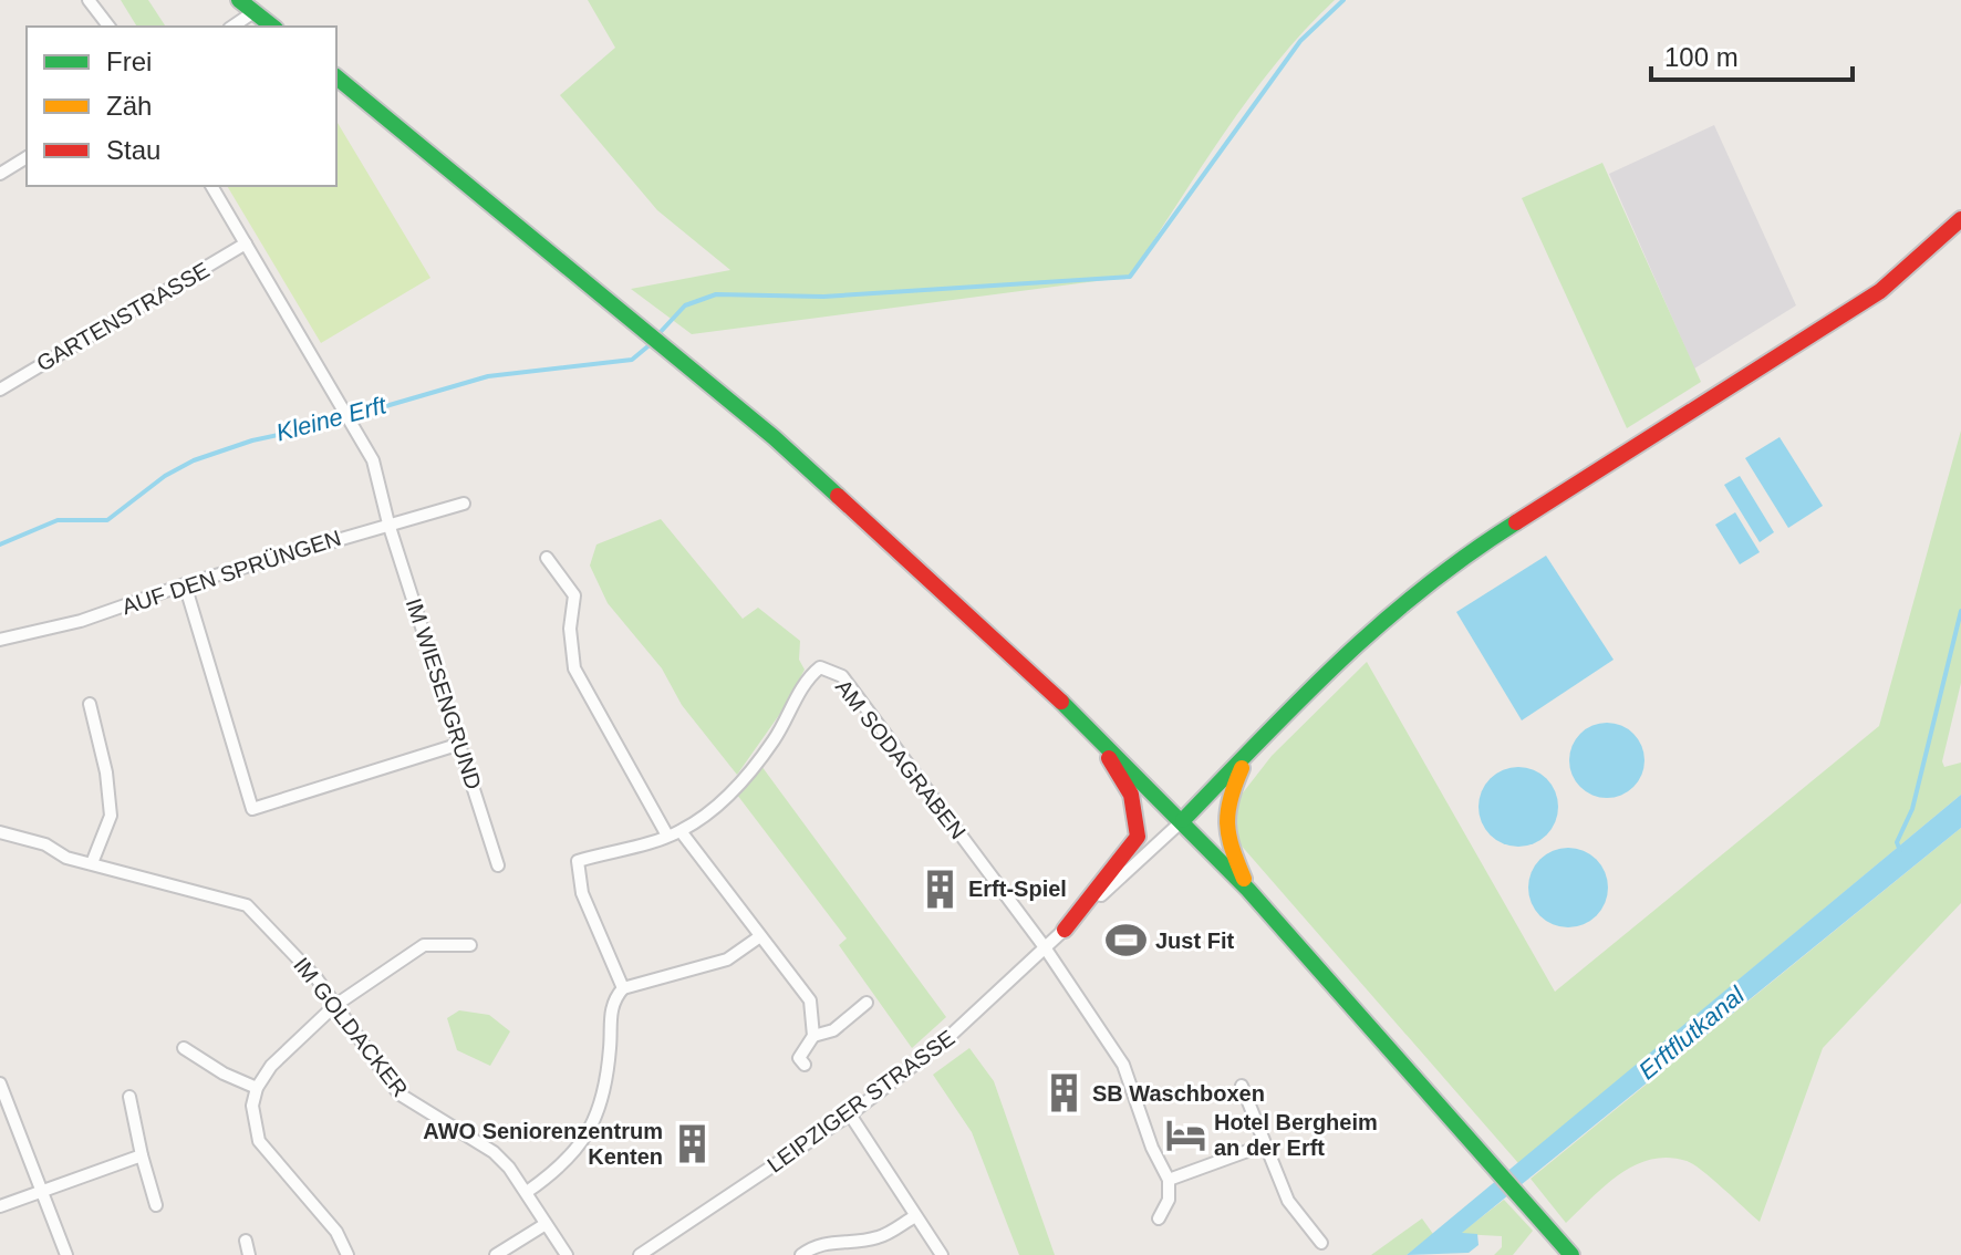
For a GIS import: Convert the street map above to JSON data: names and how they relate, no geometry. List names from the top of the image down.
{
  "streets": {
    "street": [
      "GARTENSTRASSE",
      "AUF DEN SPRÜNGEN",
      "IM WIESENGRUND",
      "AM SODAGRABEN",
      "IM GOLDACKER",
      "LEIPZIGER STRASSE"
    ]
  },
  "crossings": [
    ["GARTENSTRASSE", "IM WIESENGRUND"],
    ["AUF DEN SPRÜNGEN", "IM WIESENGRUND"],
    ["AM SODAGRABEN", "LEIPZIGER STRASSE"]
  ],
  "water": ["Kleine Erft", "Erftflutkanal"],
  "places": {
    "building": ["Erft-Spiel", "SB Waschboxen", "AWO Seniorenzentrum Kenten"],
    "sports": ["Just Fit"],
    "hotel": ["Hotel Bergheim an der Erft"]
  },
  "legend": ["Frei", "Zäh", "Stau"],
  "scale_bar": "100 m"
}
